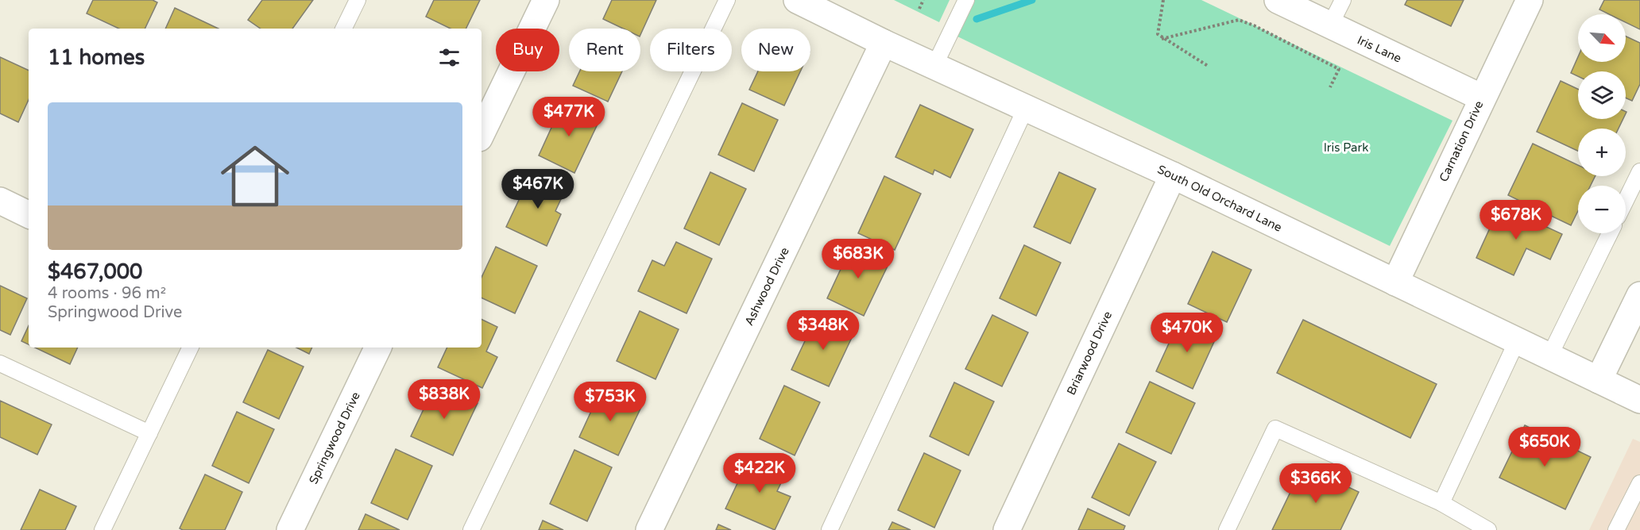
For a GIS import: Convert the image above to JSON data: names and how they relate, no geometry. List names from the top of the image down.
{
  "streets": {
    "street": [
      "Iris Lane",
      "Carnation Drive",
      "South Old Orchard Lane",
      "Ashwood Drive",
      "Briarwood Drive",
      "Springwood Drive"
    ]
  },
  "crossings": [
    ["Iris Lane", "Carnation Drive"],
    ["Carnation Drive", "South Old Orchard Lane"],
    ["South Old Orchard Lane", "Ashwood Drive"],
    ["South Old Orchard Lane", "Briarwood Drive"]
  ],
  "parks": ["Iris Park"],
  "north": "bottom right",
  "page": {
    "map_buttons": ["+", "−"],
    "chip": [
      "Buy",
      "Rent",
      "Filters",
      "New"
    ],
    "heading": "11 homes",
    "list": [
      {
        "name": "$467,000",
        "note": "4 rooms · 96 m² · Springwood Drive"
      }
    ],
    "price": [
      "$477K",
      "$467K",
      "$678K",
      "$683K",
      "$348K",
      "$470K",
      "$838K",
      "$753K",
      "$650K",
      "$422K",
      "$366K"
    ]
  }
}
